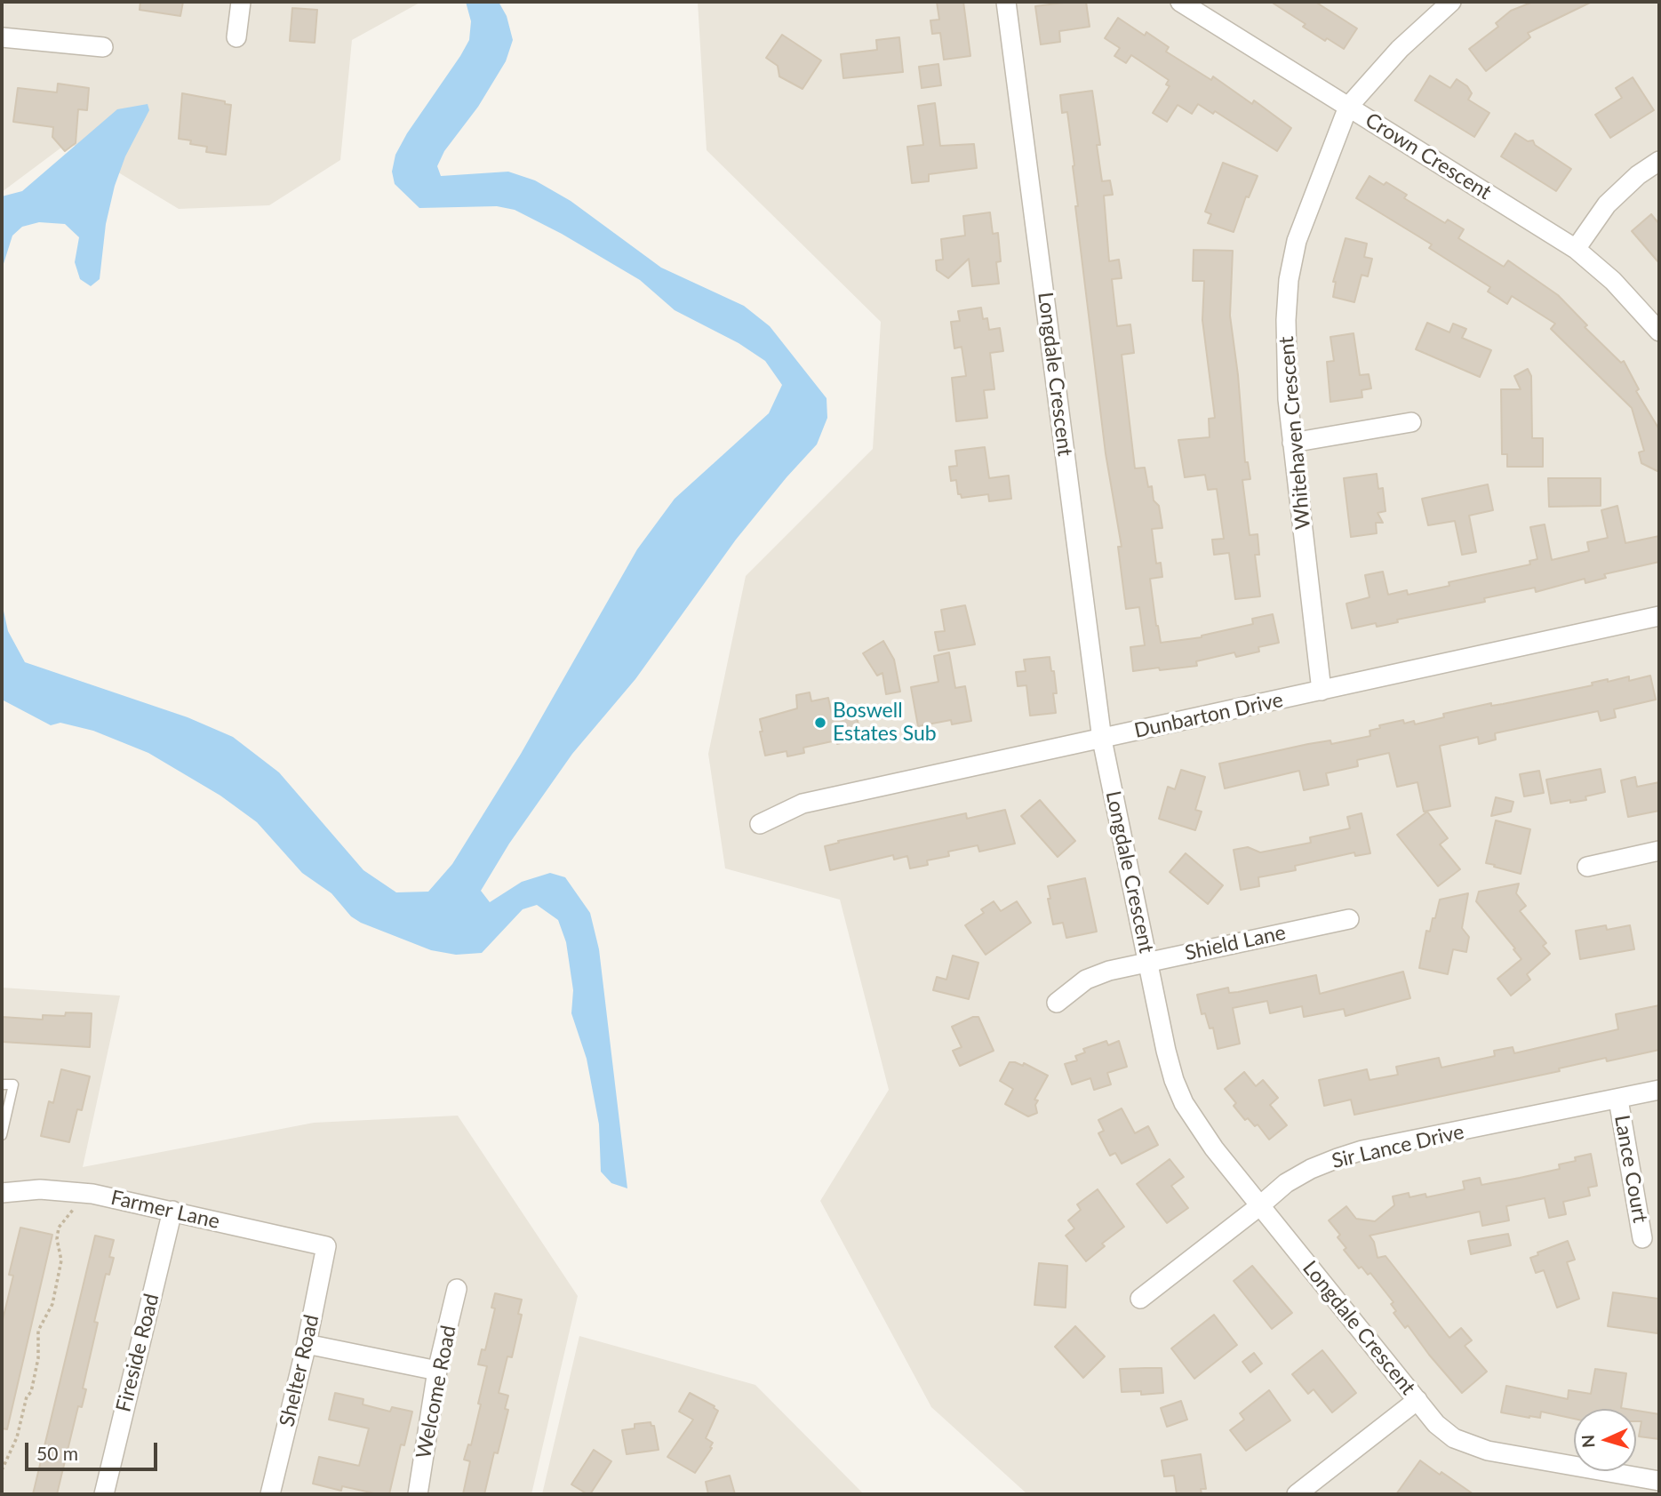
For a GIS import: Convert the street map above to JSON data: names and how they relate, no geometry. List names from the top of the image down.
{
  "streets": {
    "street": [
      "Crown Crescent",
      "Longdale Crescent",
      "Whitehaven Crescent",
      "Dunbarton Drive",
      "Shield Lane",
      "Sir Lance Drive",
      "Lance Court",
      "Farmer Lane",
      "Fireside Road",
      "Shelter Road",
      "Welcome Road"
    ]
  },
  "crossings": [
    ["Crown Crescent", "Whitehaven Crescent"],
    ["Longdale Crescent", "Dunbarton Drive"],
    ["Longdale Crescent", "Shield Lane"],
    ["Longdale Crescent", "Sir Lance Drive"],
    ["Whitehaven Crescent", "Dunbarton Drive"],
    ["Sir Lance Drive", "Lance Court"],
    ["Farmer Lane", "Fireside Road"],
    ["Farmer Lane", "Shelter Road"]
  ],
  "places": ["Boswell Estates Sub"],
  "scale_bar": "50 m",
  "north": "left"
}
